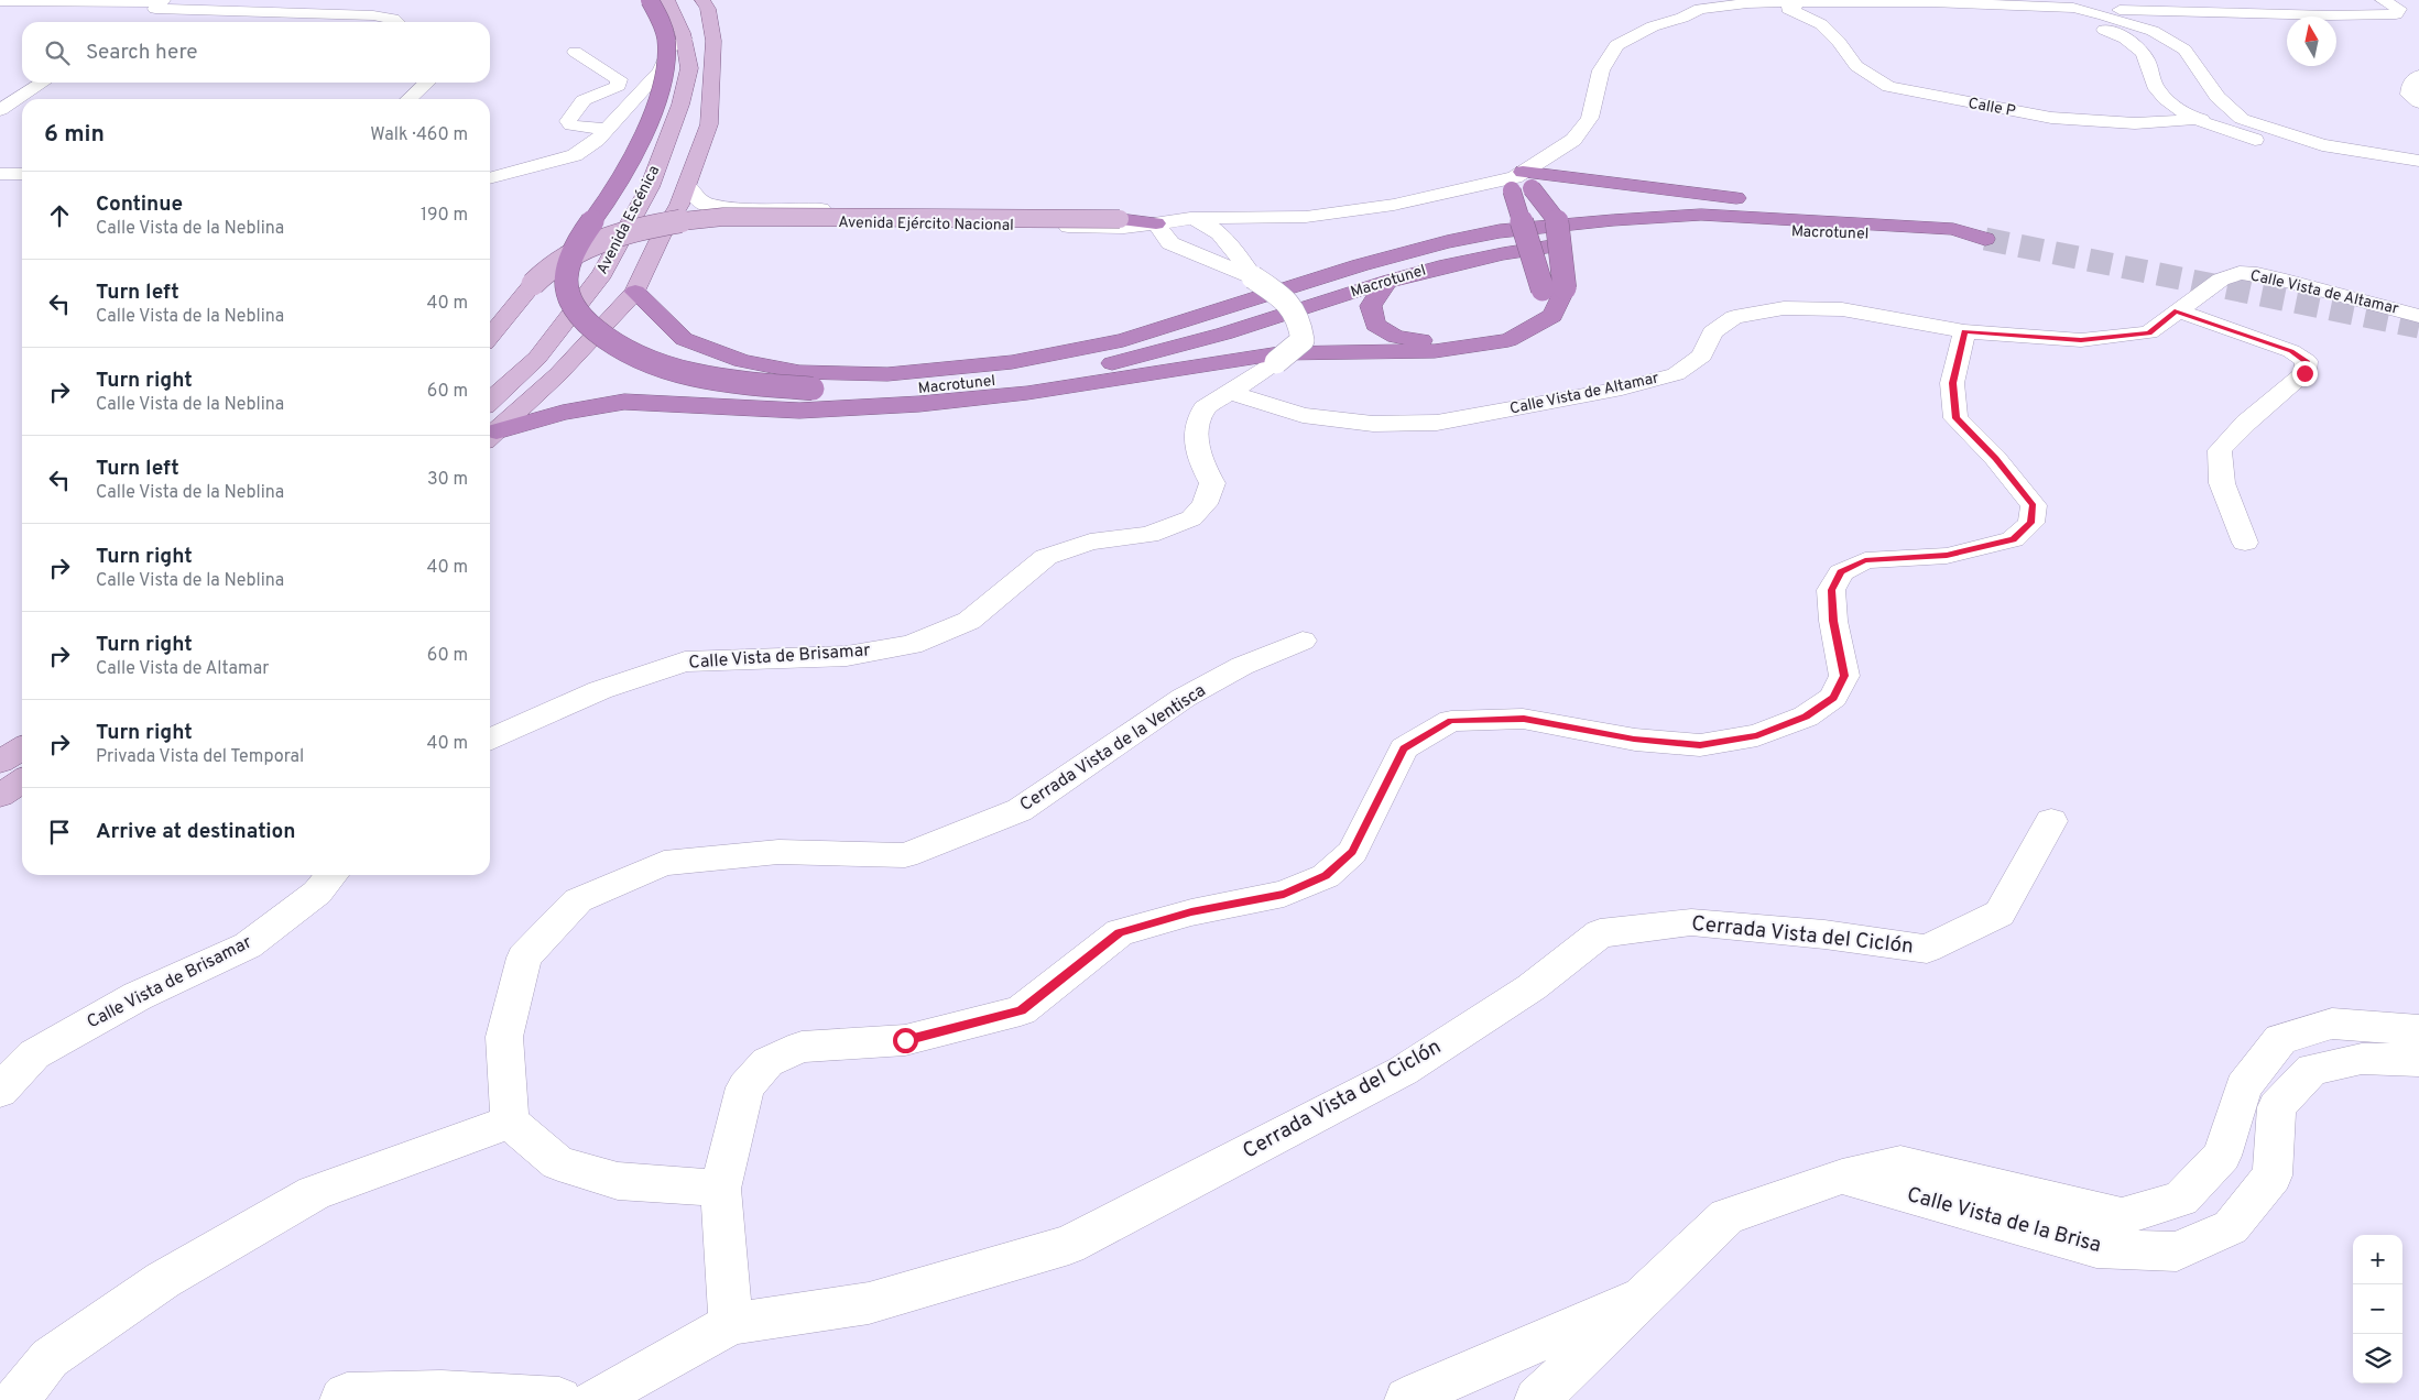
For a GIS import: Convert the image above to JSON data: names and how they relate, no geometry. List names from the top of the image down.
{
  "streets": {
    "highway": ["Macrotunel"],
    "main road": ["Avenida Escénica"],
    "street": [
      "Calle P",
      "Avenida Ejército Nacional",
      "Calle Vista de Altamar",
      "Calle Vista de Brisamar",
      "Cerrada Vista de la Ventisca",
      "Cerrada Vista del Ciclón",
      "Calle Vista de la Brisa"
    ]
  },
  "crossings": [
    ["Calle P", "Avenida Ejército Nacional"],
    ["Avenida Ejército Nacional", "Calle Vista de Brisamar"],
    ["Calle Vista de Altamar", "Calle Vista de Brisamar"]
  ],
  "north": "top",
  "page": {
    "search": "Search here",
    "heading": ["6 min", "Walk · 460 m"],
    "list": [
      ["Continue", "Calle Vista de la Neblina", "190 m"],
      ["Turn left", "Calle Vista de la Neblina", "40 m"],
      ["Turn right", "Calle Vista de la Neblina", "60 m"],
      ["Turn left", "Calle Vista de la Neblina", "30 m"],
      ["Turn right", "Calle Vista de la Neblina", "40 m"],
      ["Turn right", "Calle Vista de Altamar", "60 m"],
      ["Turn right", "Privada Vista del Temporal", "40 m"],
      "Arrive at destination"
    ],
    "map_buttons": ["+", "−"]
  }
}
